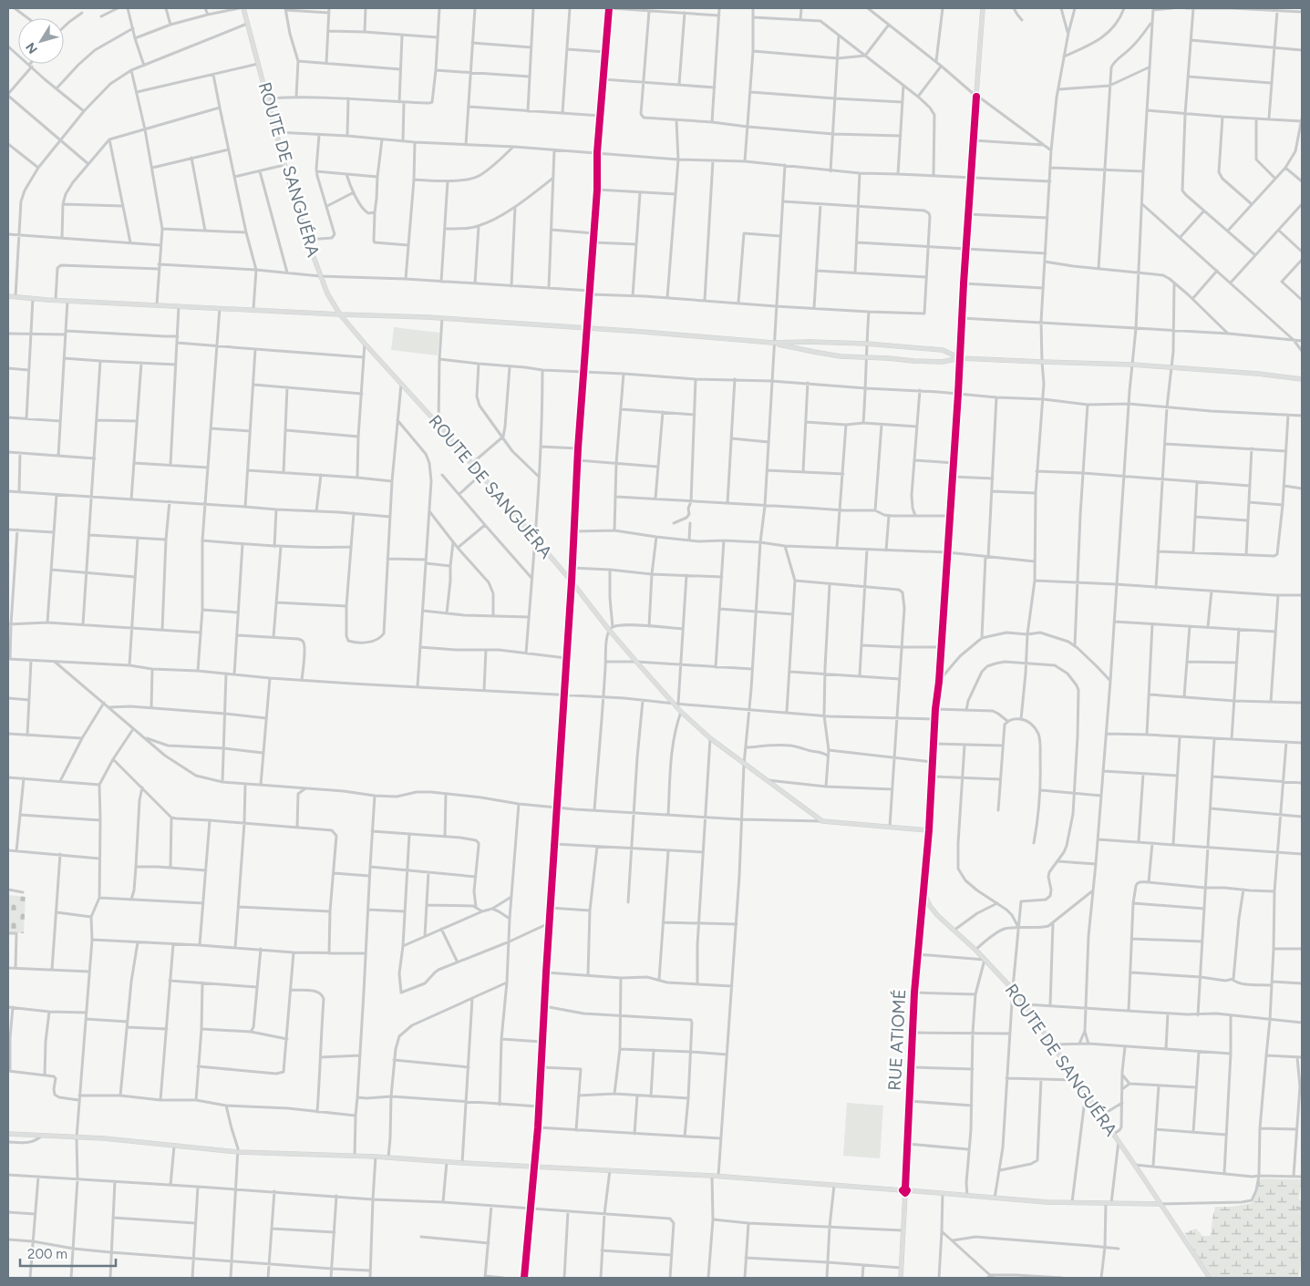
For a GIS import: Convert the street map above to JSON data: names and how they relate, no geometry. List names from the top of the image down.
{
  "streets": {
    "street": ["ROUTE DE SANGUÉRA", "RUE ATIOMÉ"]
  },
  "crossings": [
    ["ROUTE DE SANGUÉRA", "RUE ATIOMÉ"]
  ],
  "scale_bar": "200 m",
  "north": "bottom left"
}
